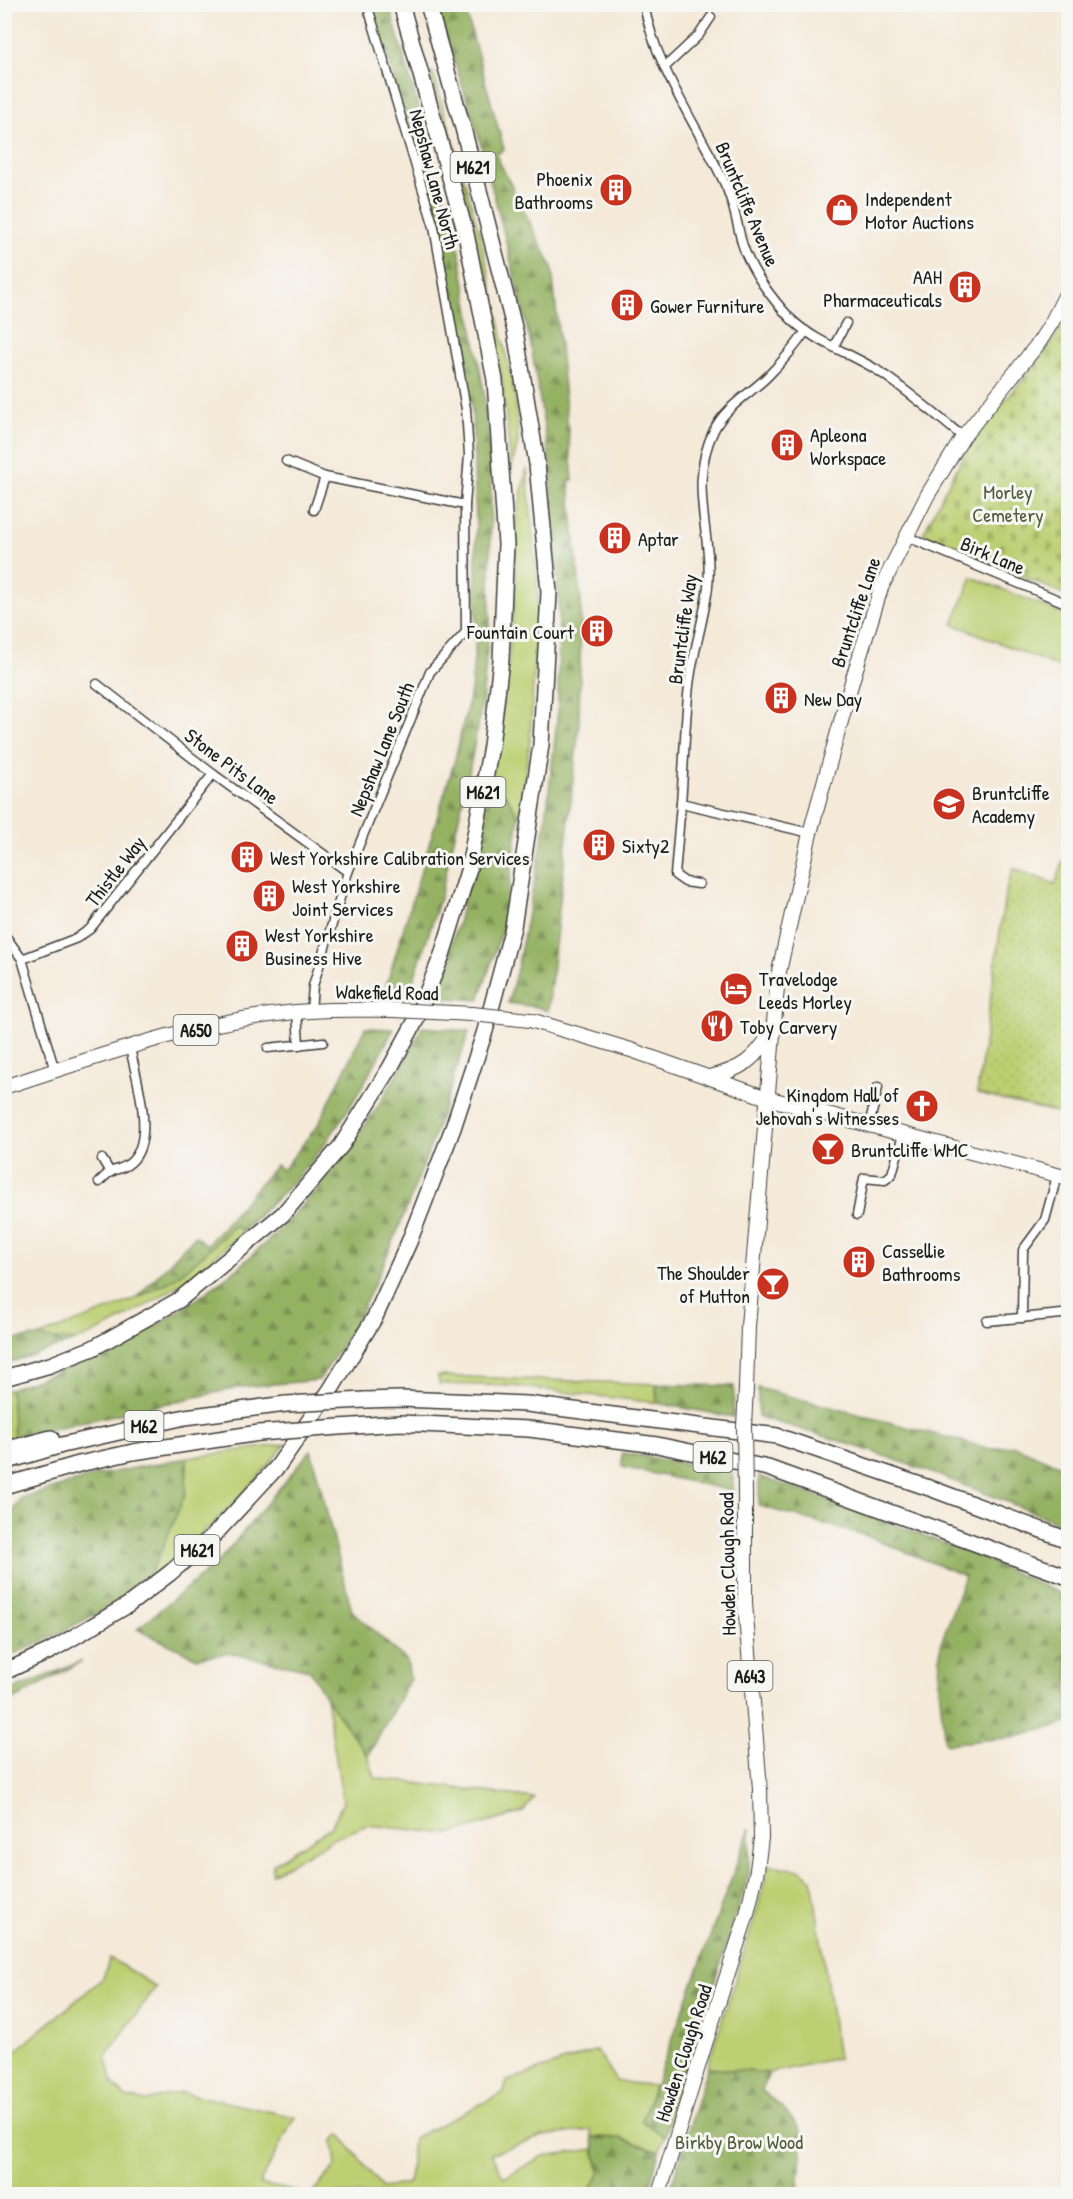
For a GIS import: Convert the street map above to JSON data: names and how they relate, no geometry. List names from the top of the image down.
{
  "streets": {
    "highway": ["M621", "M62"],
    "main road": [
      "Bruntcliffe Lane",
      "Wakefield Road",
      "A650",
      "Howden Clough Road",
      "A643"
    ],
    "street": [
      "Nepshaw Lane North",
      "Bruntcliffe Avenue",
      "Birk Lane",
      "Bruntcliffe Way",
      "Nepshaw Lane South",
      "Stone Pits Lane",
      "Thistle Way"
    ]
  },
  "crossings": [
    ["Nepshaw Lane North", "Nepshaw Lane South"],
    ["Bruntcliffe Avenue", "Bruntcliffe Lane"],
    ["Bruntcliffe Avenue", "Bruntcliffe Way"],
    ["Birk Lane", "Bruntcliffe Lane"],
    ["Bruntcliffe Lane", "Wakefield Road"],
    ["Bruntcliffe Lane", "A650"],
    ["Bruntcliffe Lane", "Howden Clough Road"],
    ["Nepshaw Lane South", "Stone Pits Lane"],
    ["Nepshaw Lane South", "Wakefield Road"],
    ["Stone Pits Lane", "Thistle Way"],
    ["Wakefield Road", "A650"],
    ["Wakefield Road", "Howden Clough Road"],
    ["A650", "Howden Clough Road"]
  ],
  "parks": ["Morley Cemetery", "Birkby Brow Wood"],
  "places": {
    "building": [
      "Phoenix Bathrooms",
      "AAH Pharmaceuticals",
      "Gower Furniture",
      "Apleona Workspace",
      "Aptar",
      "Fountain Court",
      "New Day",
      "Sixty2",
      "West Yorkshire Calibration Services",
      "West Yorkshire Joint Services",
      "West Yorkshire Business Hive",
      "Cassellie Bathrooms"
    ],
    "shop": ["Independent Motor Auctions"],
    "school or university": ["Bruntcliffe Academy"],
    "hotel": ["Travelodge Leeds Morley"],
    "restaurant": ["Toby Carvery"],
    "church": ["Kingdom Hall of Jehovah's Witnesses"],
    "bar": ["Bruntcliffe WMC", "The Shoulder of Mutton"]
  }
}
